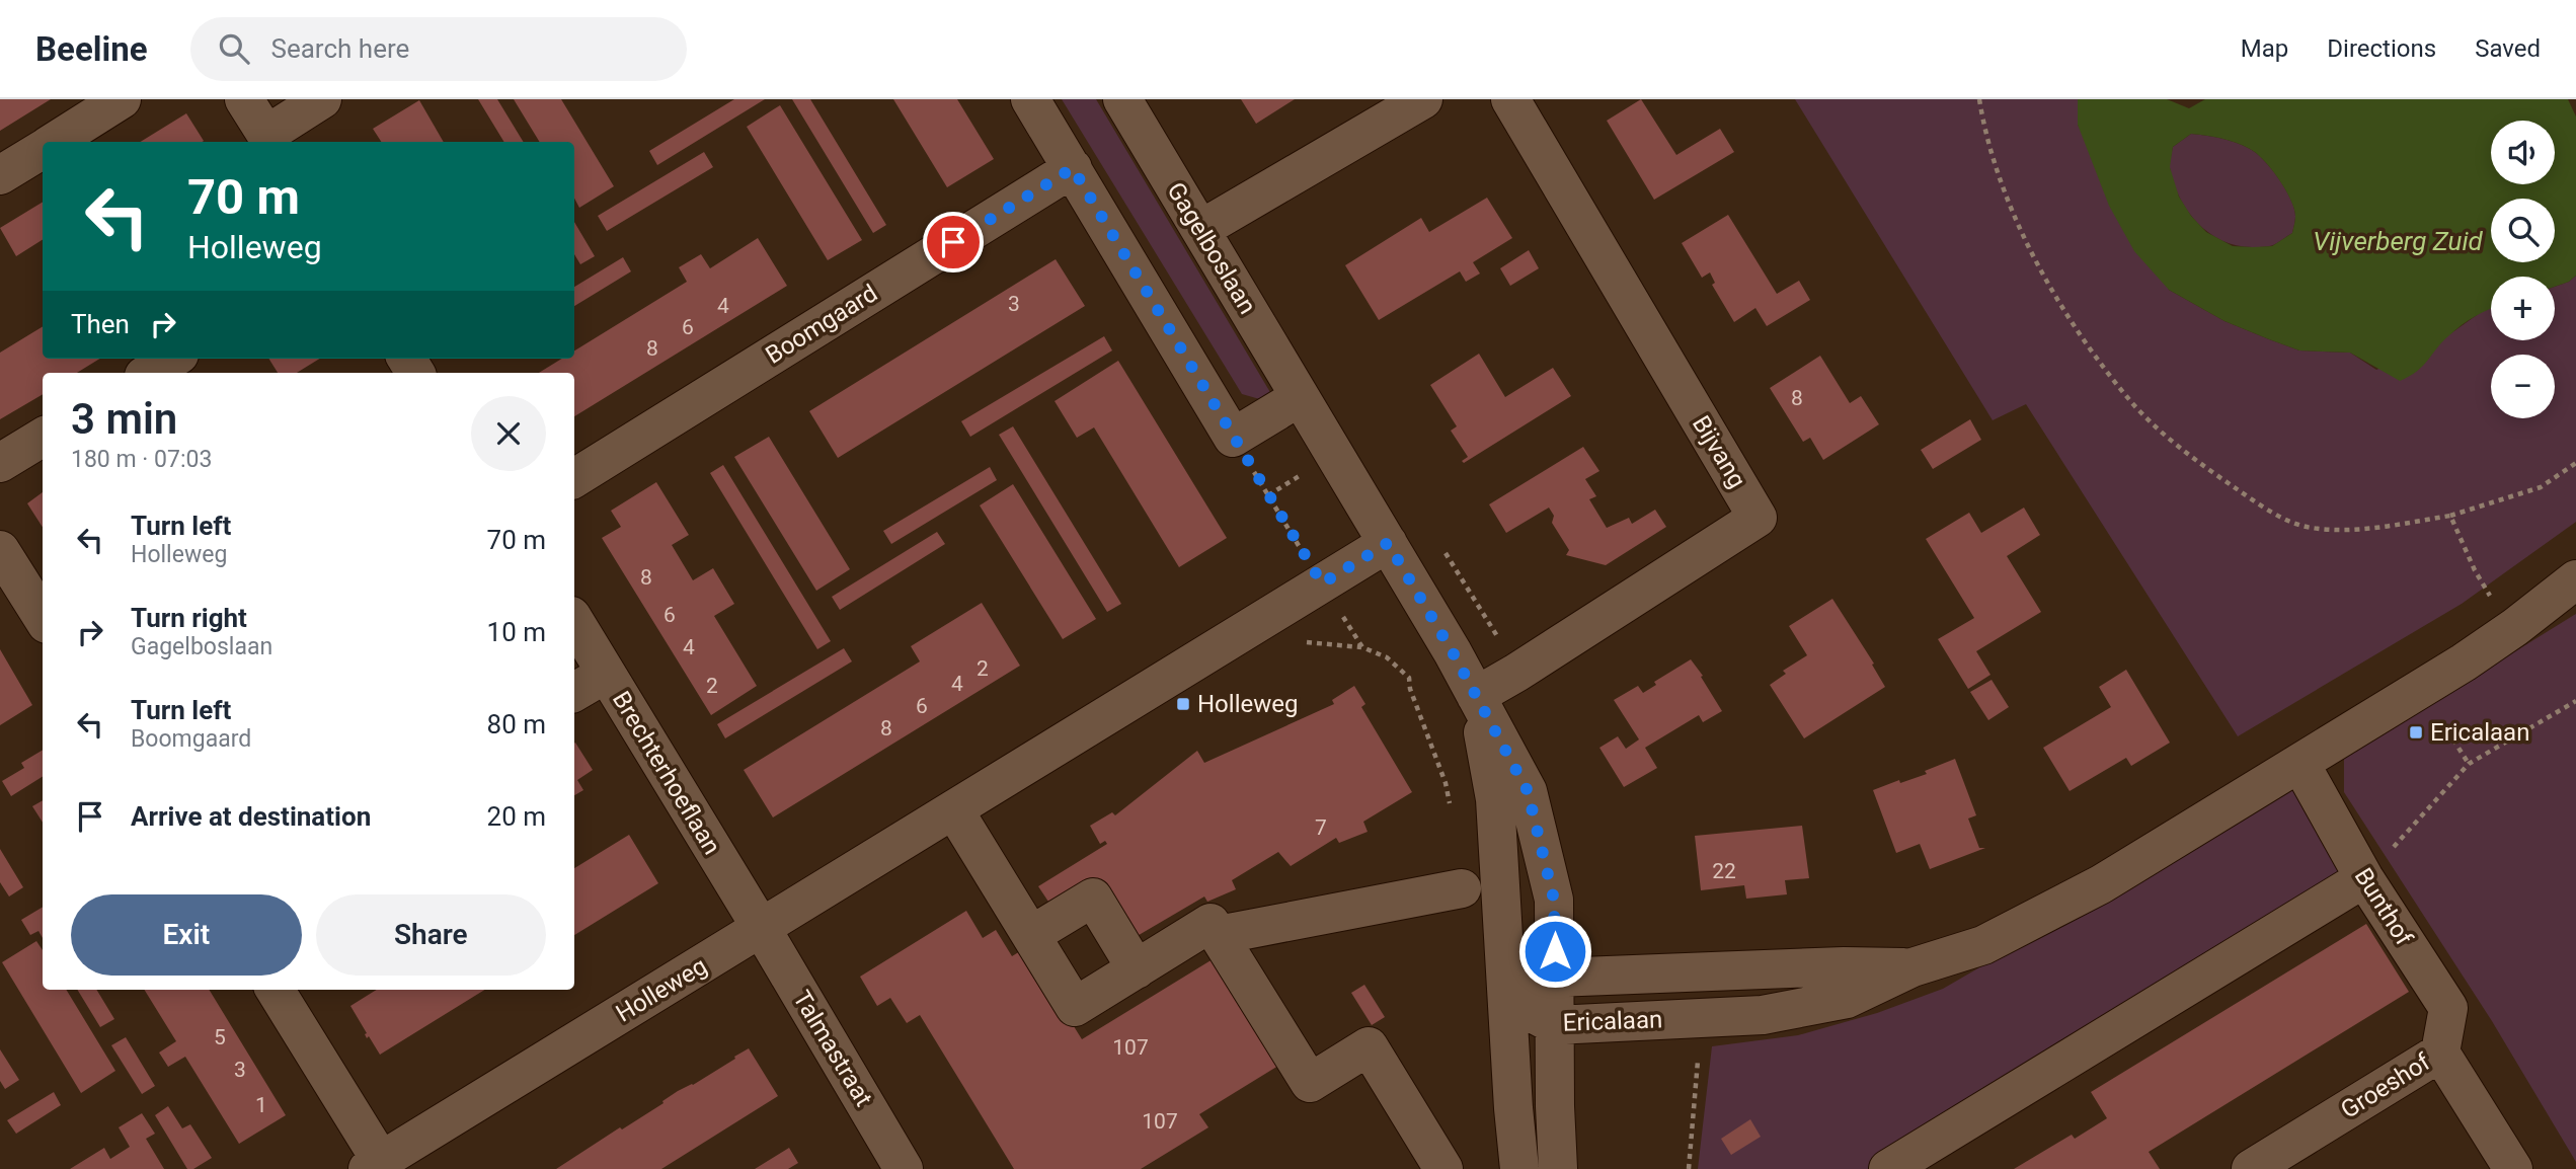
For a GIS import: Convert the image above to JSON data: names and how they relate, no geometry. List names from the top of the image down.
{
  "streets": {
    "street": [
      "Gagelboslaan",
      "Boomgaard",
      "Bijvang",
      "Brechterhoeflaan",
      "Bunthof",
      "Holleweg",
      "Ericalaan",
      "Talmastraat",
      "Groeshof"
    ]
  },
  "crossings": [
    ["Gagelboslaan", "Bijvang"],
    ["Gagelboslaan", "Holleweg"],
    ["Gagelboslaan", "Ericalaan"],
    ["Brechterhoeflaan", "Holleweg"],
    ["Brechterhoeflaan", "Talmastraat"],
    ["Bunthof", "Ericalaan"],
    ["Bunthof", "Groeshof"],
    ["Holleweg", "Talmastraat"]
  ],
  "water": ["Vijverberg Zuid"],
  "places": {
    "transit": ["Holleweg", "Ericalaan"]
  },
  "house_numbers": [
    "3",
    "4",
    "6",
    "8",
    "8",
    "8",
    "6",
    "4",
    "2",
    "4",
    "2",
    "6",
    "8",
    "7",
    "22",
    "5",
    "107",
    "3",
    "1",
    "107"
  ],
  "page": {
    "header": "Beeline",
    "search": "Search here",
    "nav": ["Map", "Directions", "Saved"],
    "map_buttons": ["+", "−"],
    "turn": ["70 m", "Holleweg"],
    "then": "Then",
    "heading": ["3 min", "180 m · 07:03"],
    "list": [
      {
        "name": "Turn left",
        "note": "Holleweg",
        "value": "70 m"
      },
      {
        "name": "Turn right",
        "note": "Gagelboslaan",
        "value": "10 m"
      },
      {
        "name": "Turn left",
        "note": "Boomgaard",
        "value": "80 m"
      },
      {
        "name": "Arrive at destination",
        "value": "20 m"
      }
    ],
    "buttons": ["Exit", "Share"]
  }
}
